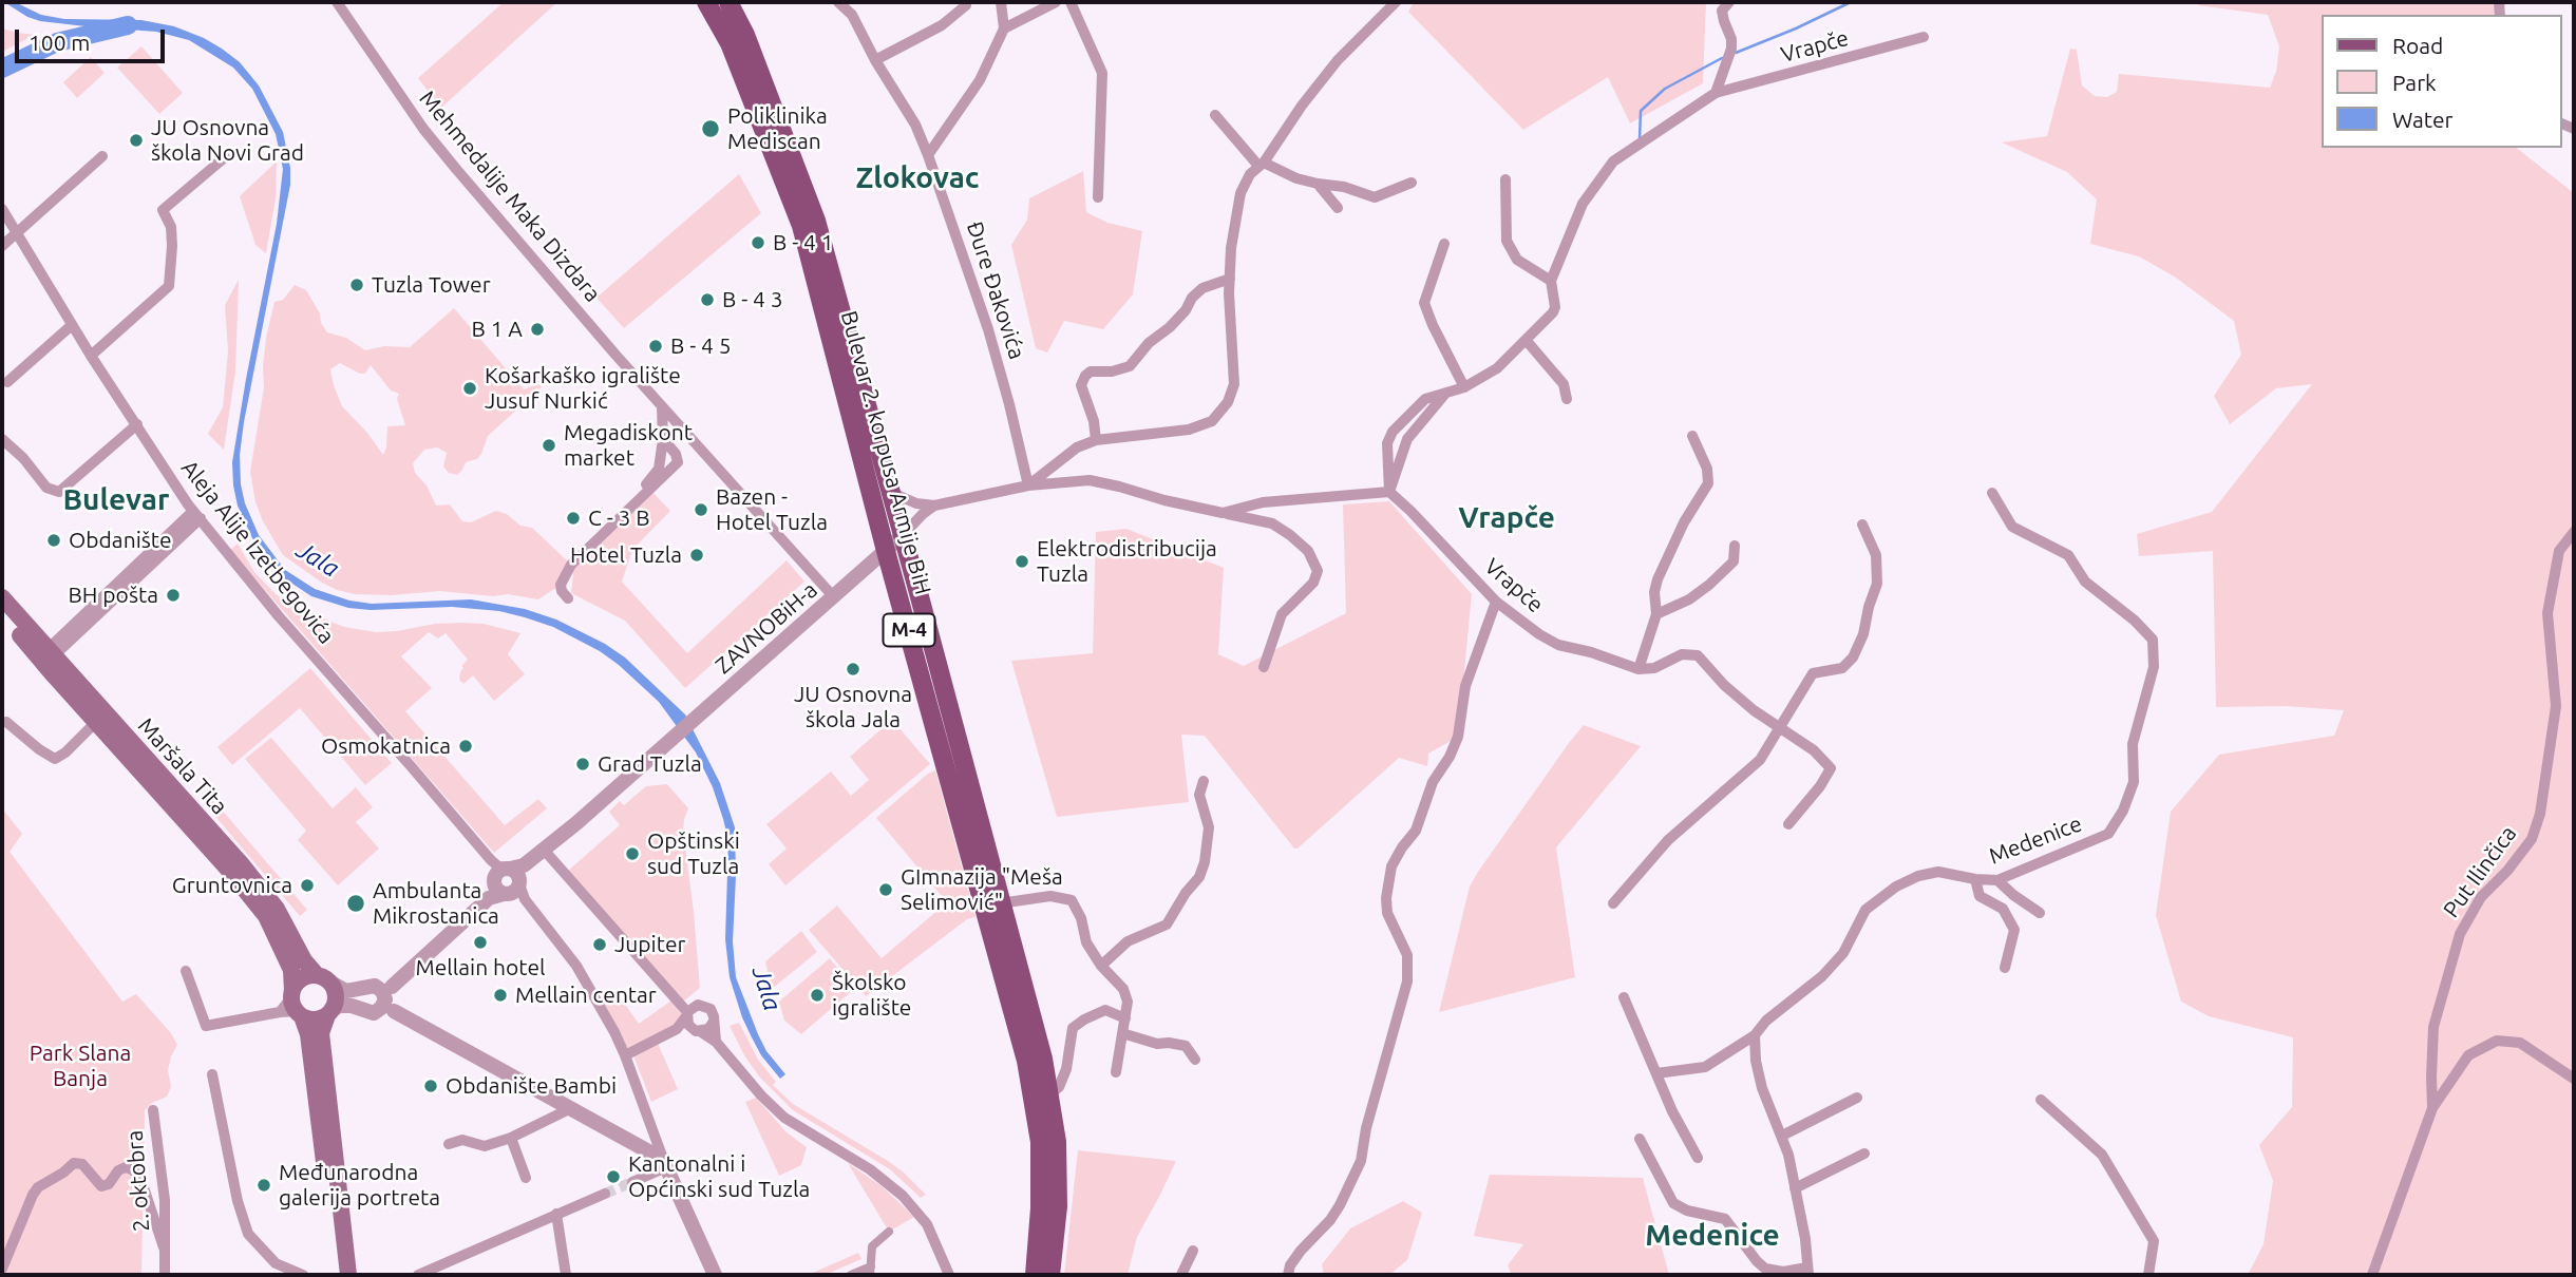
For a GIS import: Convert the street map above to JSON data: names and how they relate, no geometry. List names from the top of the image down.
{
  "streets": {
    "main road": ["Bulevar 2. korpusa Armije BiH", "M-4", "Maršala Tita"],
    "street": [
      "Vrapče",
      "Mehmedalije Maka Dizdara",
      "Đure Đakovića",
      "Aleja Alije Izetbegovića",
      "ZAVNOBiH-a",
      "Medenice",
      "Put Ilinčica",
      "2. oktobra"
    ]
  },
  "crossings": [
    ["Mehmedalije Maka Dizdara", "ZAVNOBiH-a"]
  ],
  "districts": [
    "Zlokovac",
    "Bulevar",
    "Vrapče",
    "Medenice"
  ],
  "water": ["Jala"],
  "parks": ["Park Slana Banja"],
  "places": [
    "Poliklinika Mediscan",
    "JU Osnovna škola Novi Grad",
    "B - 4 1",
    "Tuzla Tower",
    "B - 4 3",
    "B 1 A",
    "B - 4 5",
    "Košarkaško igralište Jusuf Nurkić",
    "Megadiskont market",
    "Bazen - Hotel Tuzla",
    "C - 3 B",
    "Obdanište",
    "Hotel Tuzla",
    "Elektrodistribucija Tuzla",
    "BH pošta",
    "JU Osnovna škola Jala",
    "Osmokatnica",
    "Grad Tuzla",
    "Opštinski sud Tuzla",
    "Gruntovnica",
    "GImnazija \"Meša Selimović\"",
    "Ambulanta Mikrostanica",
    "Mellain hotel",
    "Jupiter",
    "Mellain centar",
    "Školsko igralište",
    "Obdanište Bambi",
    "Kantonalni i Općinski sud Tuzla",
    "Međunarodna galerija portreta"
  ],
  "legend": ["Road", "Park", "Water"],
  "scale_bar": "100 m"
}
